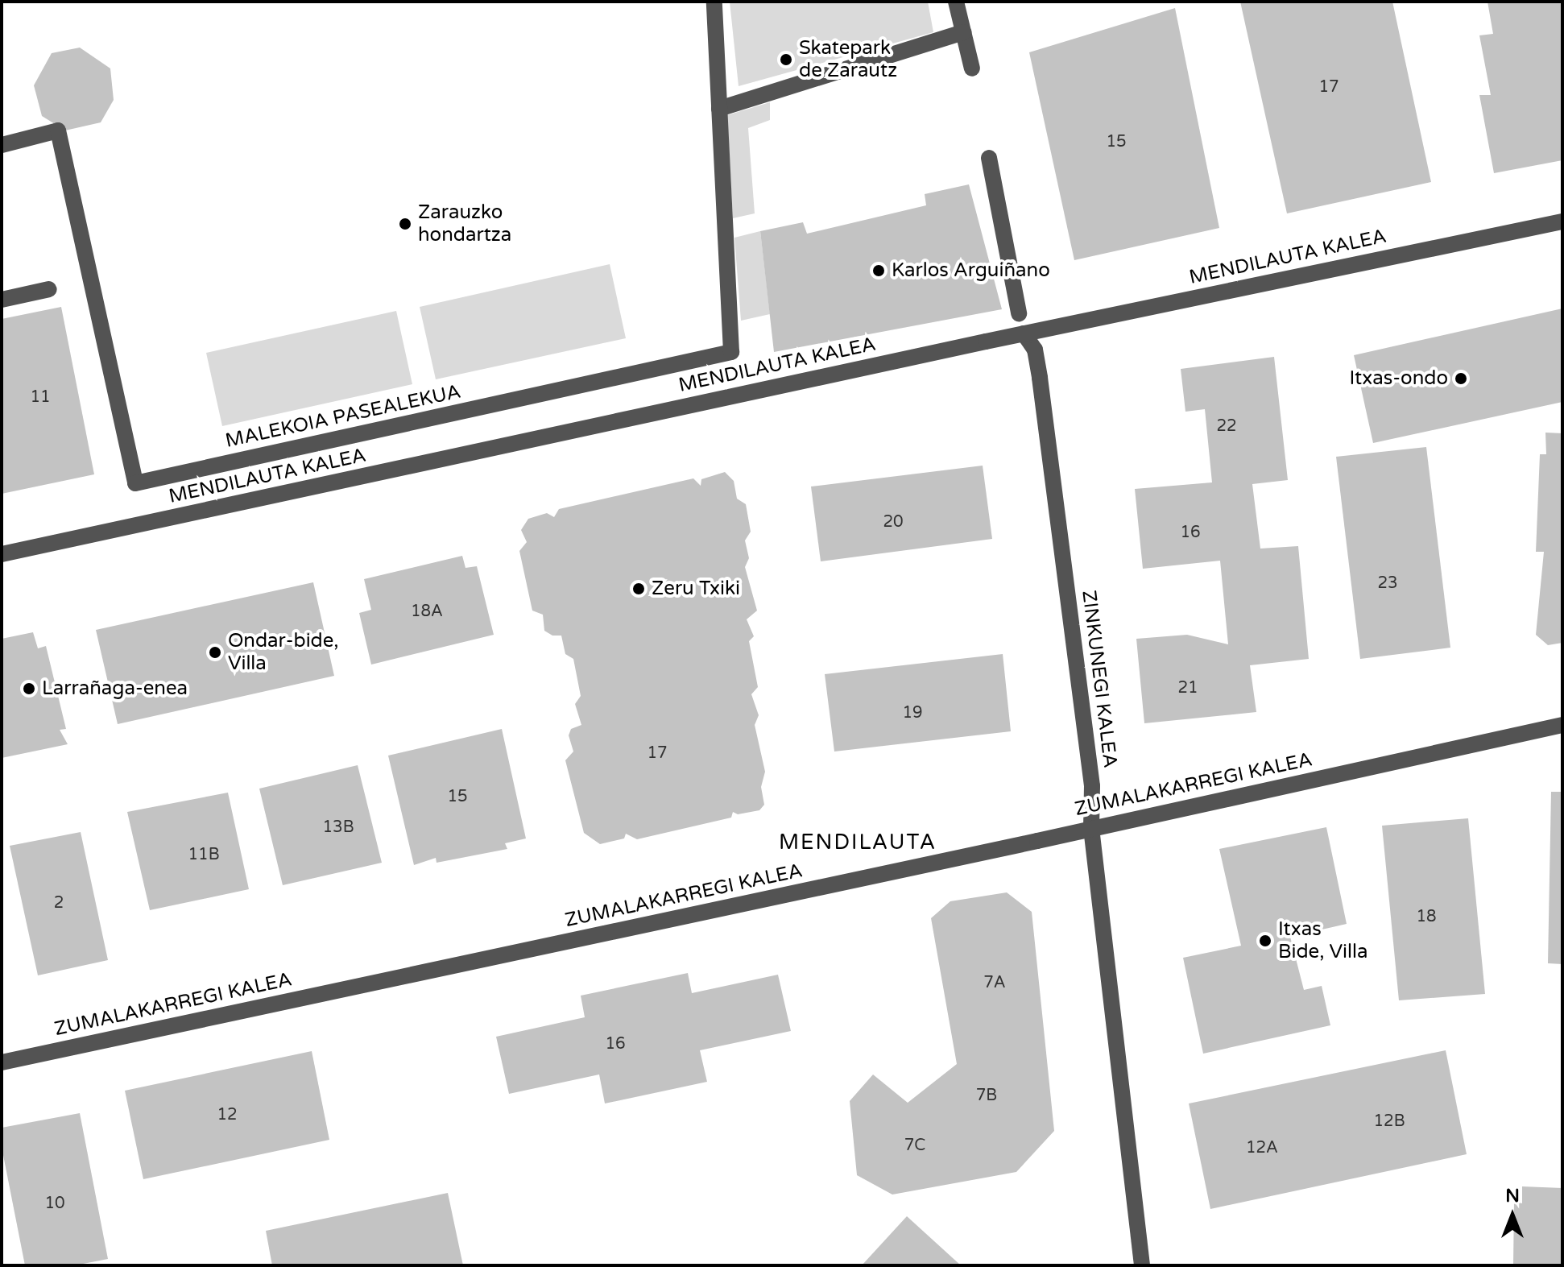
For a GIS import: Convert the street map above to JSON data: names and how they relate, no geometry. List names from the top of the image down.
{
  "streets": {
    "street": [
      "MENDILAUTA KALEA",
      "MALEKOIA PASEALEKUA",
      "ZINKUNEGI KALEA",
      "ZUMALAKARREGI KALEA"
    ]
  },
  "crossings": [
    ["MENDILAUTA KALEA", "ZINKUNEGI KALEA"],
    ["ZINKUNEGI KALEA", "ZUMALAKARREGI KALEA"]
  ],
  "districts": ["MENDILAUTA"],
  "places": [
    "Skatepark de Zarautz",
    "Zarauzko hondartza",
    "Karlos Arguiñano",
    "Itxas-ondo",
    "Zeru Txiki",
    "Ondar-bide, Villa",
    "Larrañaga-enea",
    "Itxas Bide, Villa"
  ],
  "house_numbers": [
    "17",
    "15",
    "11",
    "22",
    "20",
    "16",
    "23",
    "18A",
    "21",
    "19",
    "17",
    "15",
    "13B",
    "11B",
    "2",
    "18",
    "7A",
    "16",
    "7B",
    "12",
    "12B",
    "7C",
    "12A",
    "10"
  ],
  "north": "top"
}
